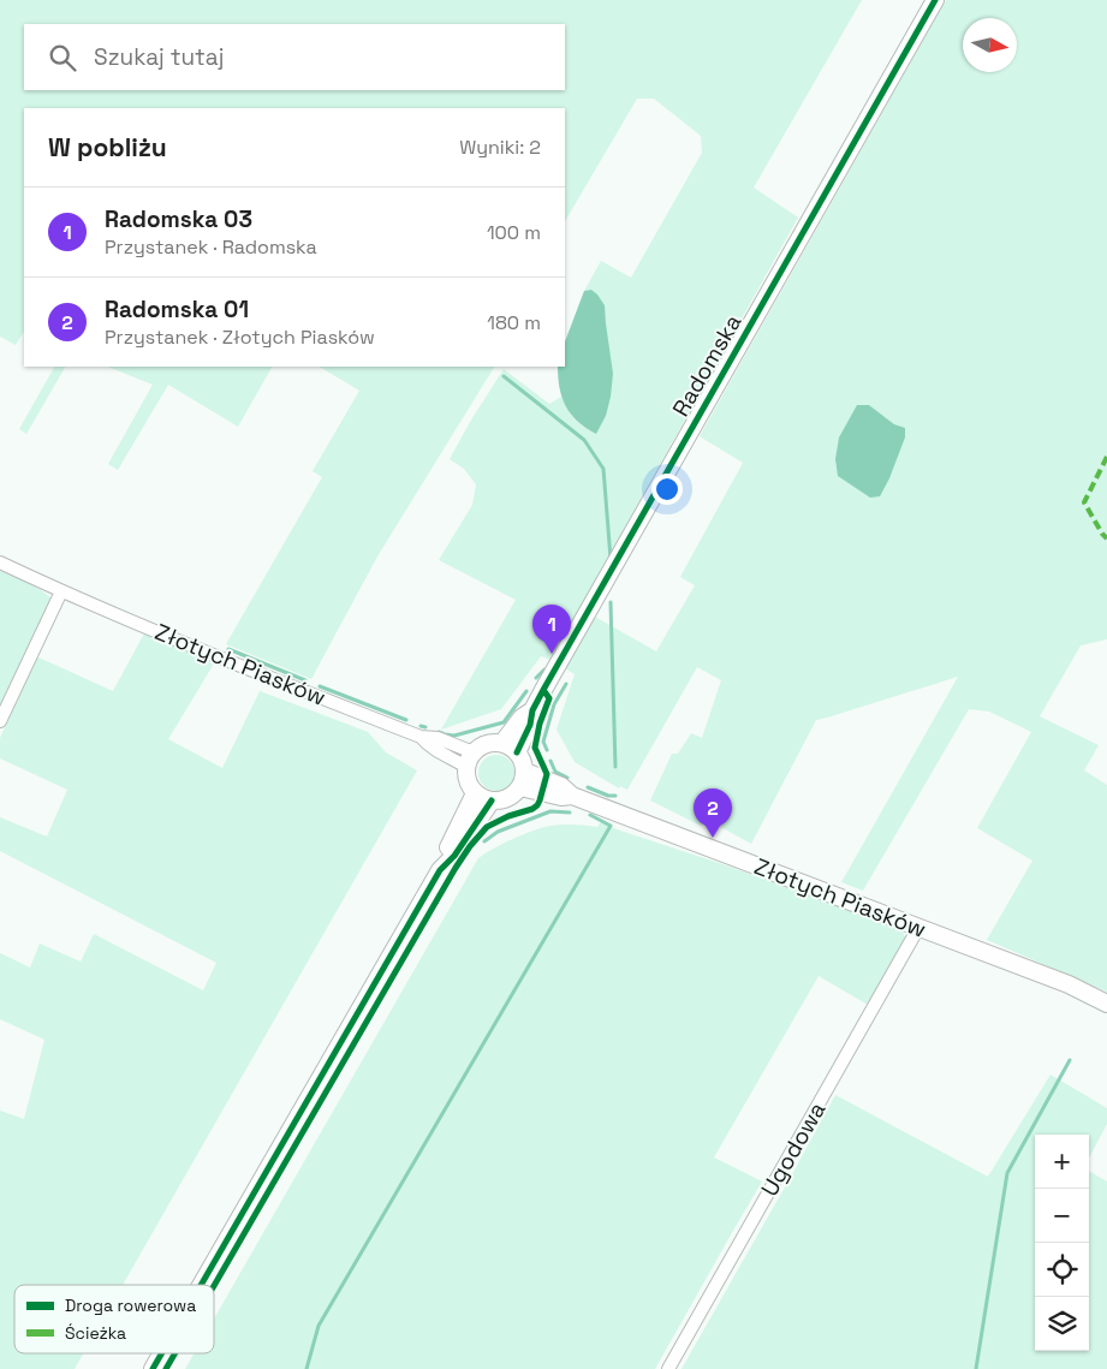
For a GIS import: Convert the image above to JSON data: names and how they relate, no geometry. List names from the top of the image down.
{
  "streets": {
    "street": ["Radomska", "Złotych Piasków", "Ugodowa"]
  },
  "crossings": [
    ["Radomska", "Złotych Piasków"],
    ["Złotych Piasków", "Ugodowa"]
  ],
  "legend": ["Droga rowerowa", "Ścieżka"],
  "north": "right",
  "page": {
    "search": "Szukaj tutaj",
    "heading": ["W pobliżu", "Wyniki: 2"],
    "list": [
      {
        "mark": "1",
        "name": "Radomska 03",
        "note": "Przystanek · Radomska",
        "value": "100 m"
      },
      {
        "mark": "2",
        "name": "Radomska 01",
        "note": "Przystanek · Złotych Piasków",
        "value": "180 m"
      }
    ],
    "pins": ["1", "2"],
    "map_buttons": ["+", "−"]
  }
}
